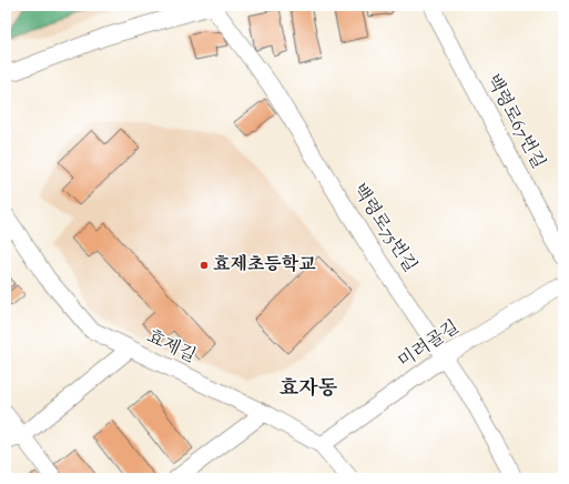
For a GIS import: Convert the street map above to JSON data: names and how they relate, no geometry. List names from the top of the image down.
{
  "streets": {
    "street": [
      "백령로67번길",
      "백령로75번길",
      "미려골길",
      "효제길"
    ]
  },
  "crossings": [
    ["백령로75번길", "미려골길"],
    ["미려골길", "효제길"]
  ],
  "districts": ["효자동"],
  "places": ["효제초등학교"]
}
